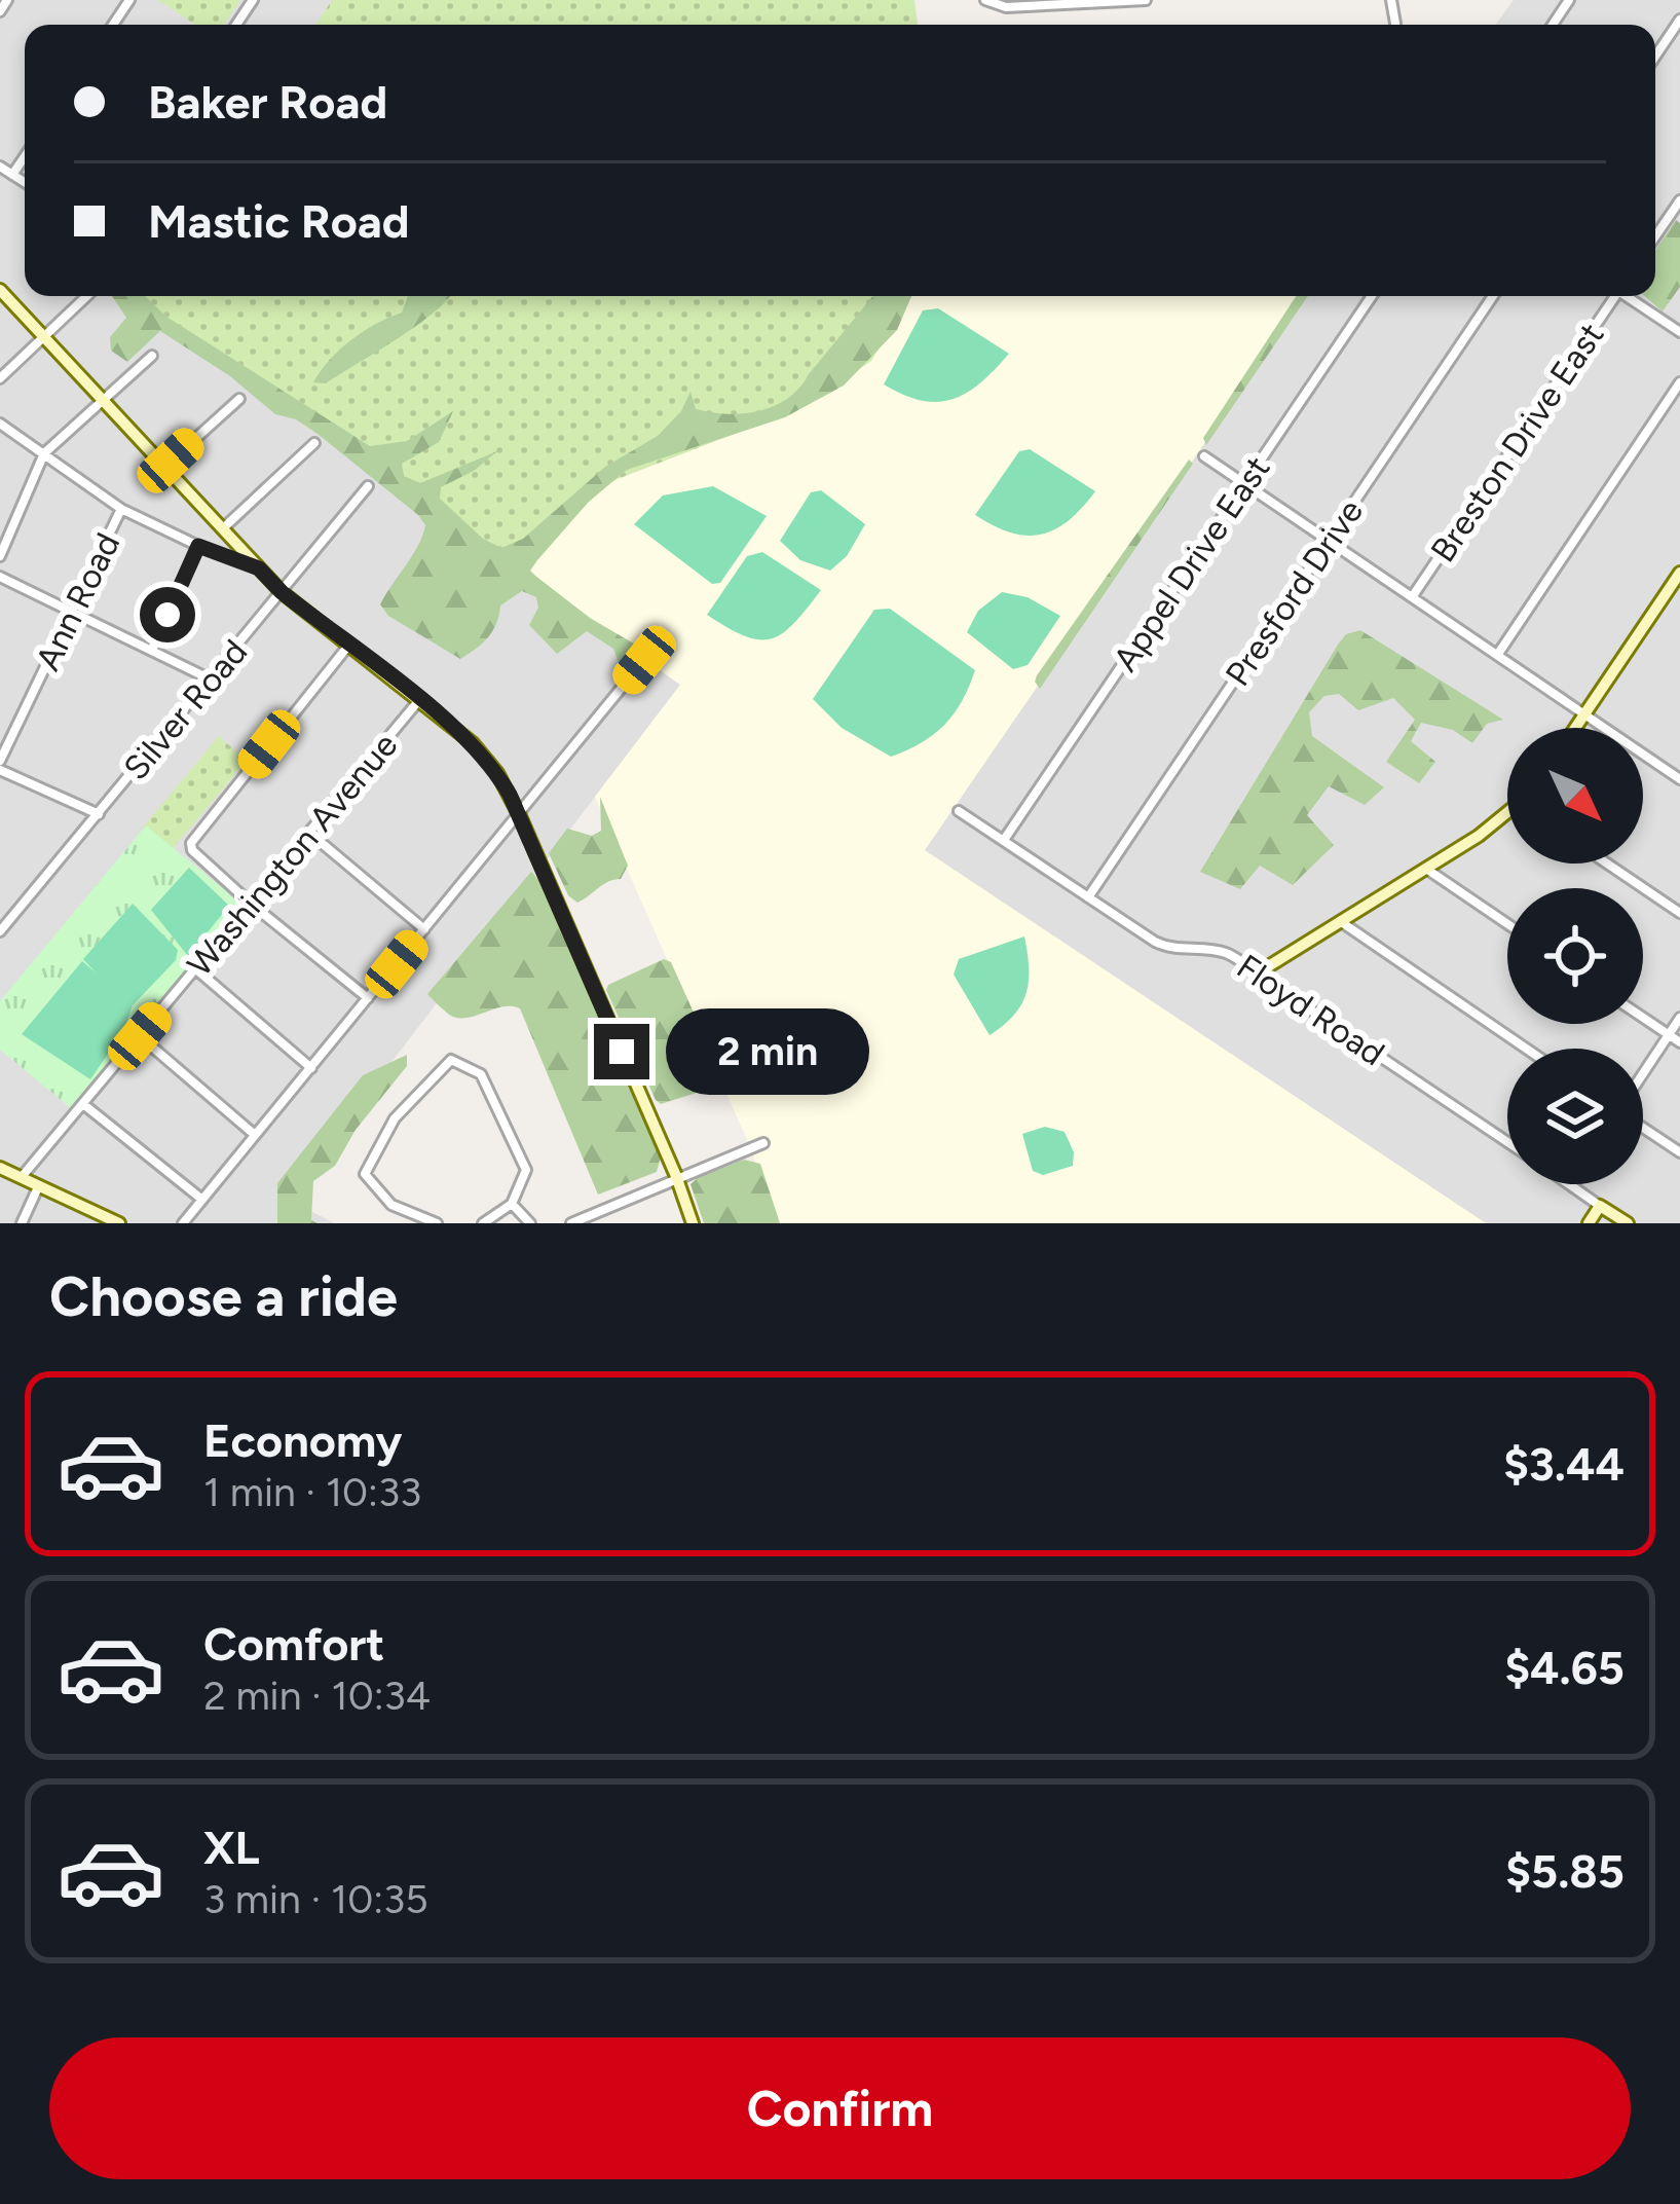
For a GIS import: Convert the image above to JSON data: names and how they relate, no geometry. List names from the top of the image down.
{
  "streets": {
    "street": [
      "Breston Drive East",
      "Appel Drive East",
      "Presford Drive",
      "Ann Road",
      "Silver Road",
      "Washington Avenue",
      "Floyd Road"
    ]
  },
  "crossings": [
    ["Appel Drive East", "Floyd Road"],
    ["Presford Drive", "Floyd Road"]
  ],
  "north": "bottom right",
  "page": {
    "banner": ["Baker Road", "Mastic Road"],
    "bubble": "2 min",
    "heading": "Choose a ride",
    "list": [
      {
        "name": "Economy",
        "note": "1 min · 10:33",
        "value": "$3.44"
      },
      {
        "name": "Comfort",
        "note": "2 min · 10:34",
        "value": "$4.65"
      },
      {
        "name": "XL",
        "note": "3 min · 10:35",
        "value": "$5.85"
      }
    ],
    "buttons": "Confirm"
  }
}
